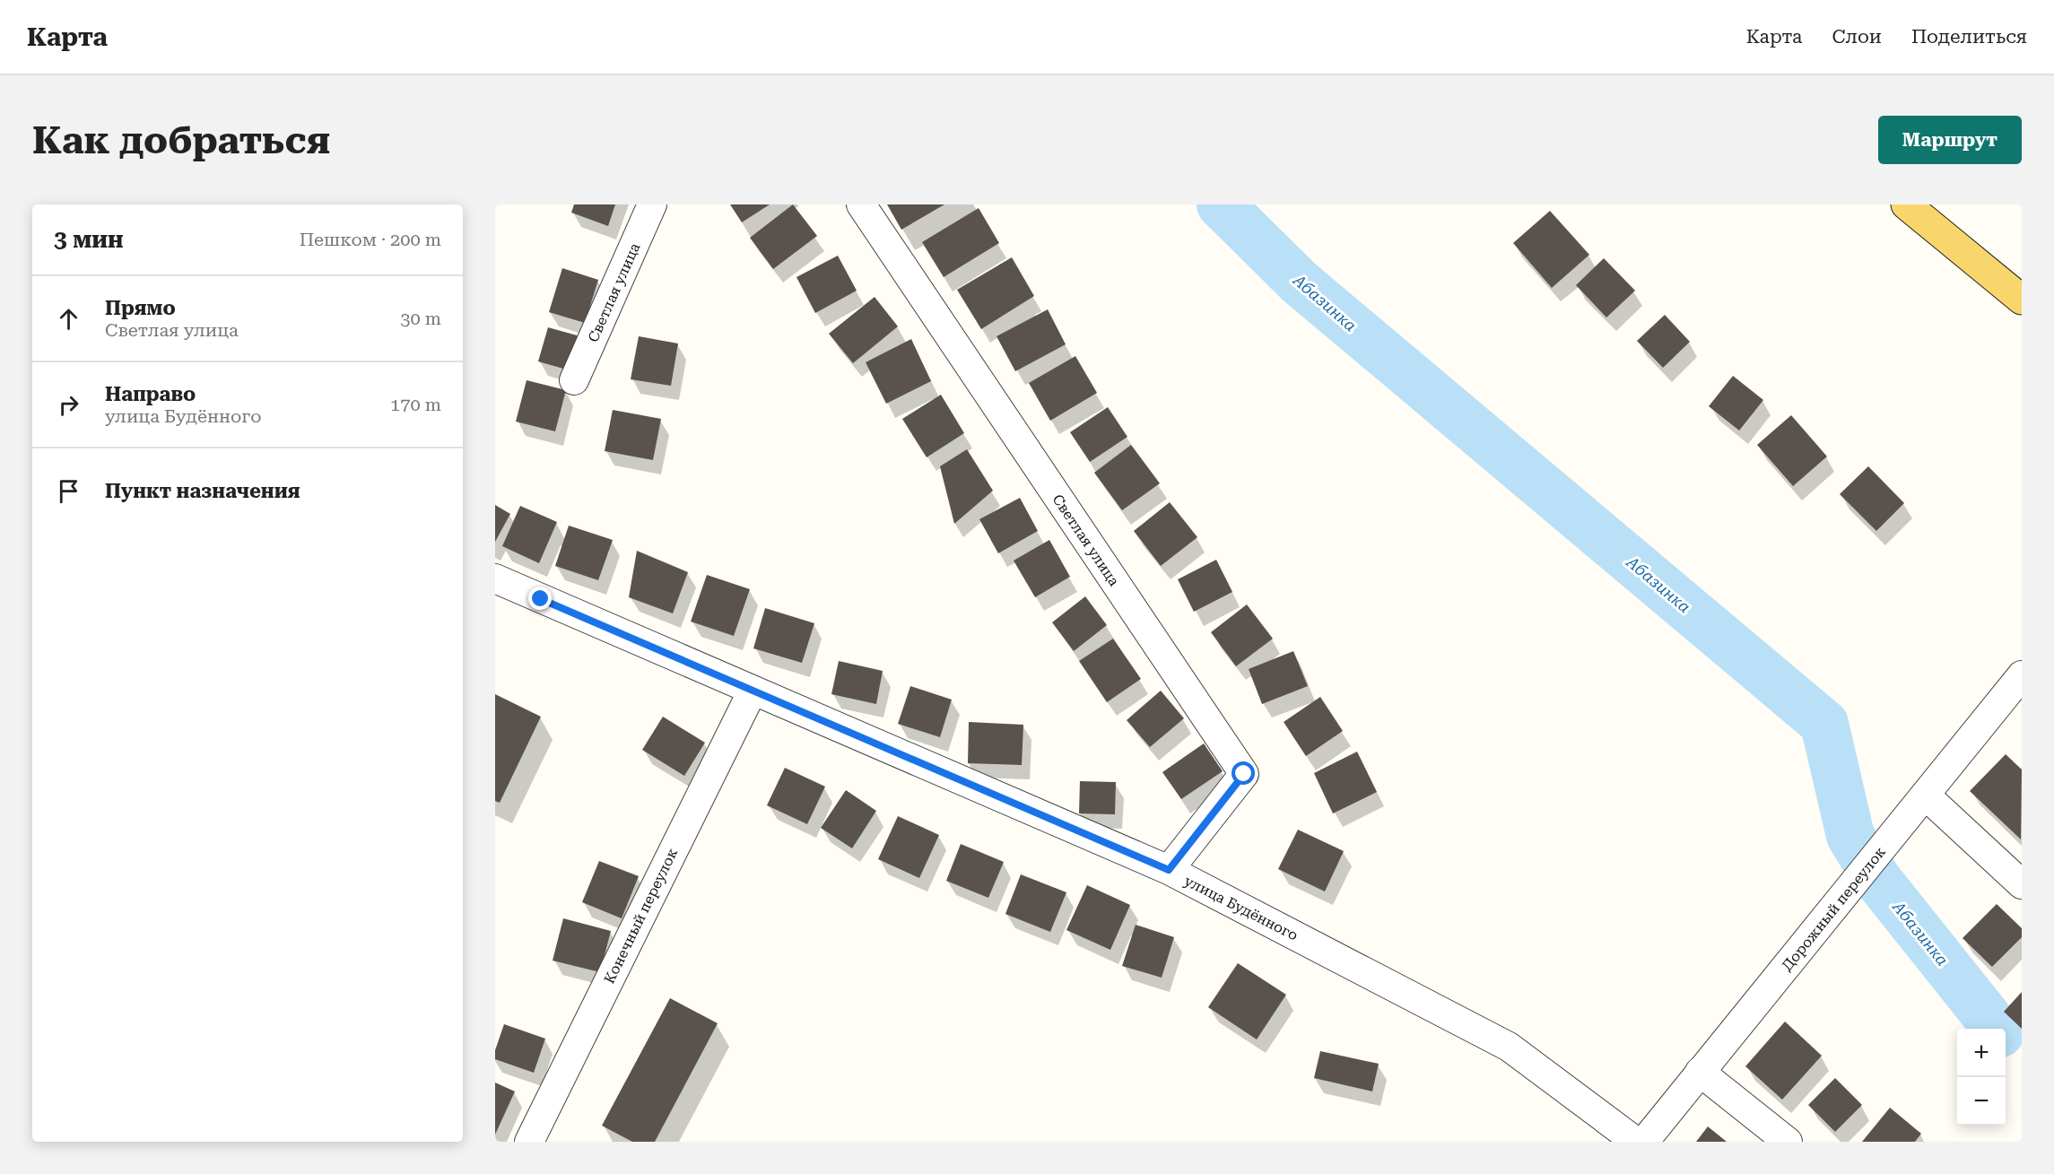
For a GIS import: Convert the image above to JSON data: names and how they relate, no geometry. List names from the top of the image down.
{
  "streets": {
    "street": [
      "Светлая улица",
      "улица Будённого",
      "Дорожный переулок",
      "Конечный переулок"
    ]
  },
  "crossings": [
    ["Светлая улица", "улица Будённого"],
    ["улица Будённого", "Конечный переулок"]
  ],
  "water": ["Абазинка"],
  "page": {
    "header": "Карта",
    "nav": ["Карта", "Слои", "Поделиться"],
    "buttons": "Маршрут",
    "title": "Как добраться",
    "heading": ["3 мин", "Пешком · 200 m"],
    "list": [
      ["Прямо", "Светлая улица", "30 m"],
      ["Направо", "улица Будённого", "170 m"],
      "Пункт назначения"
    ],
    "map_buttons": ["+", "−"]
  }
}
